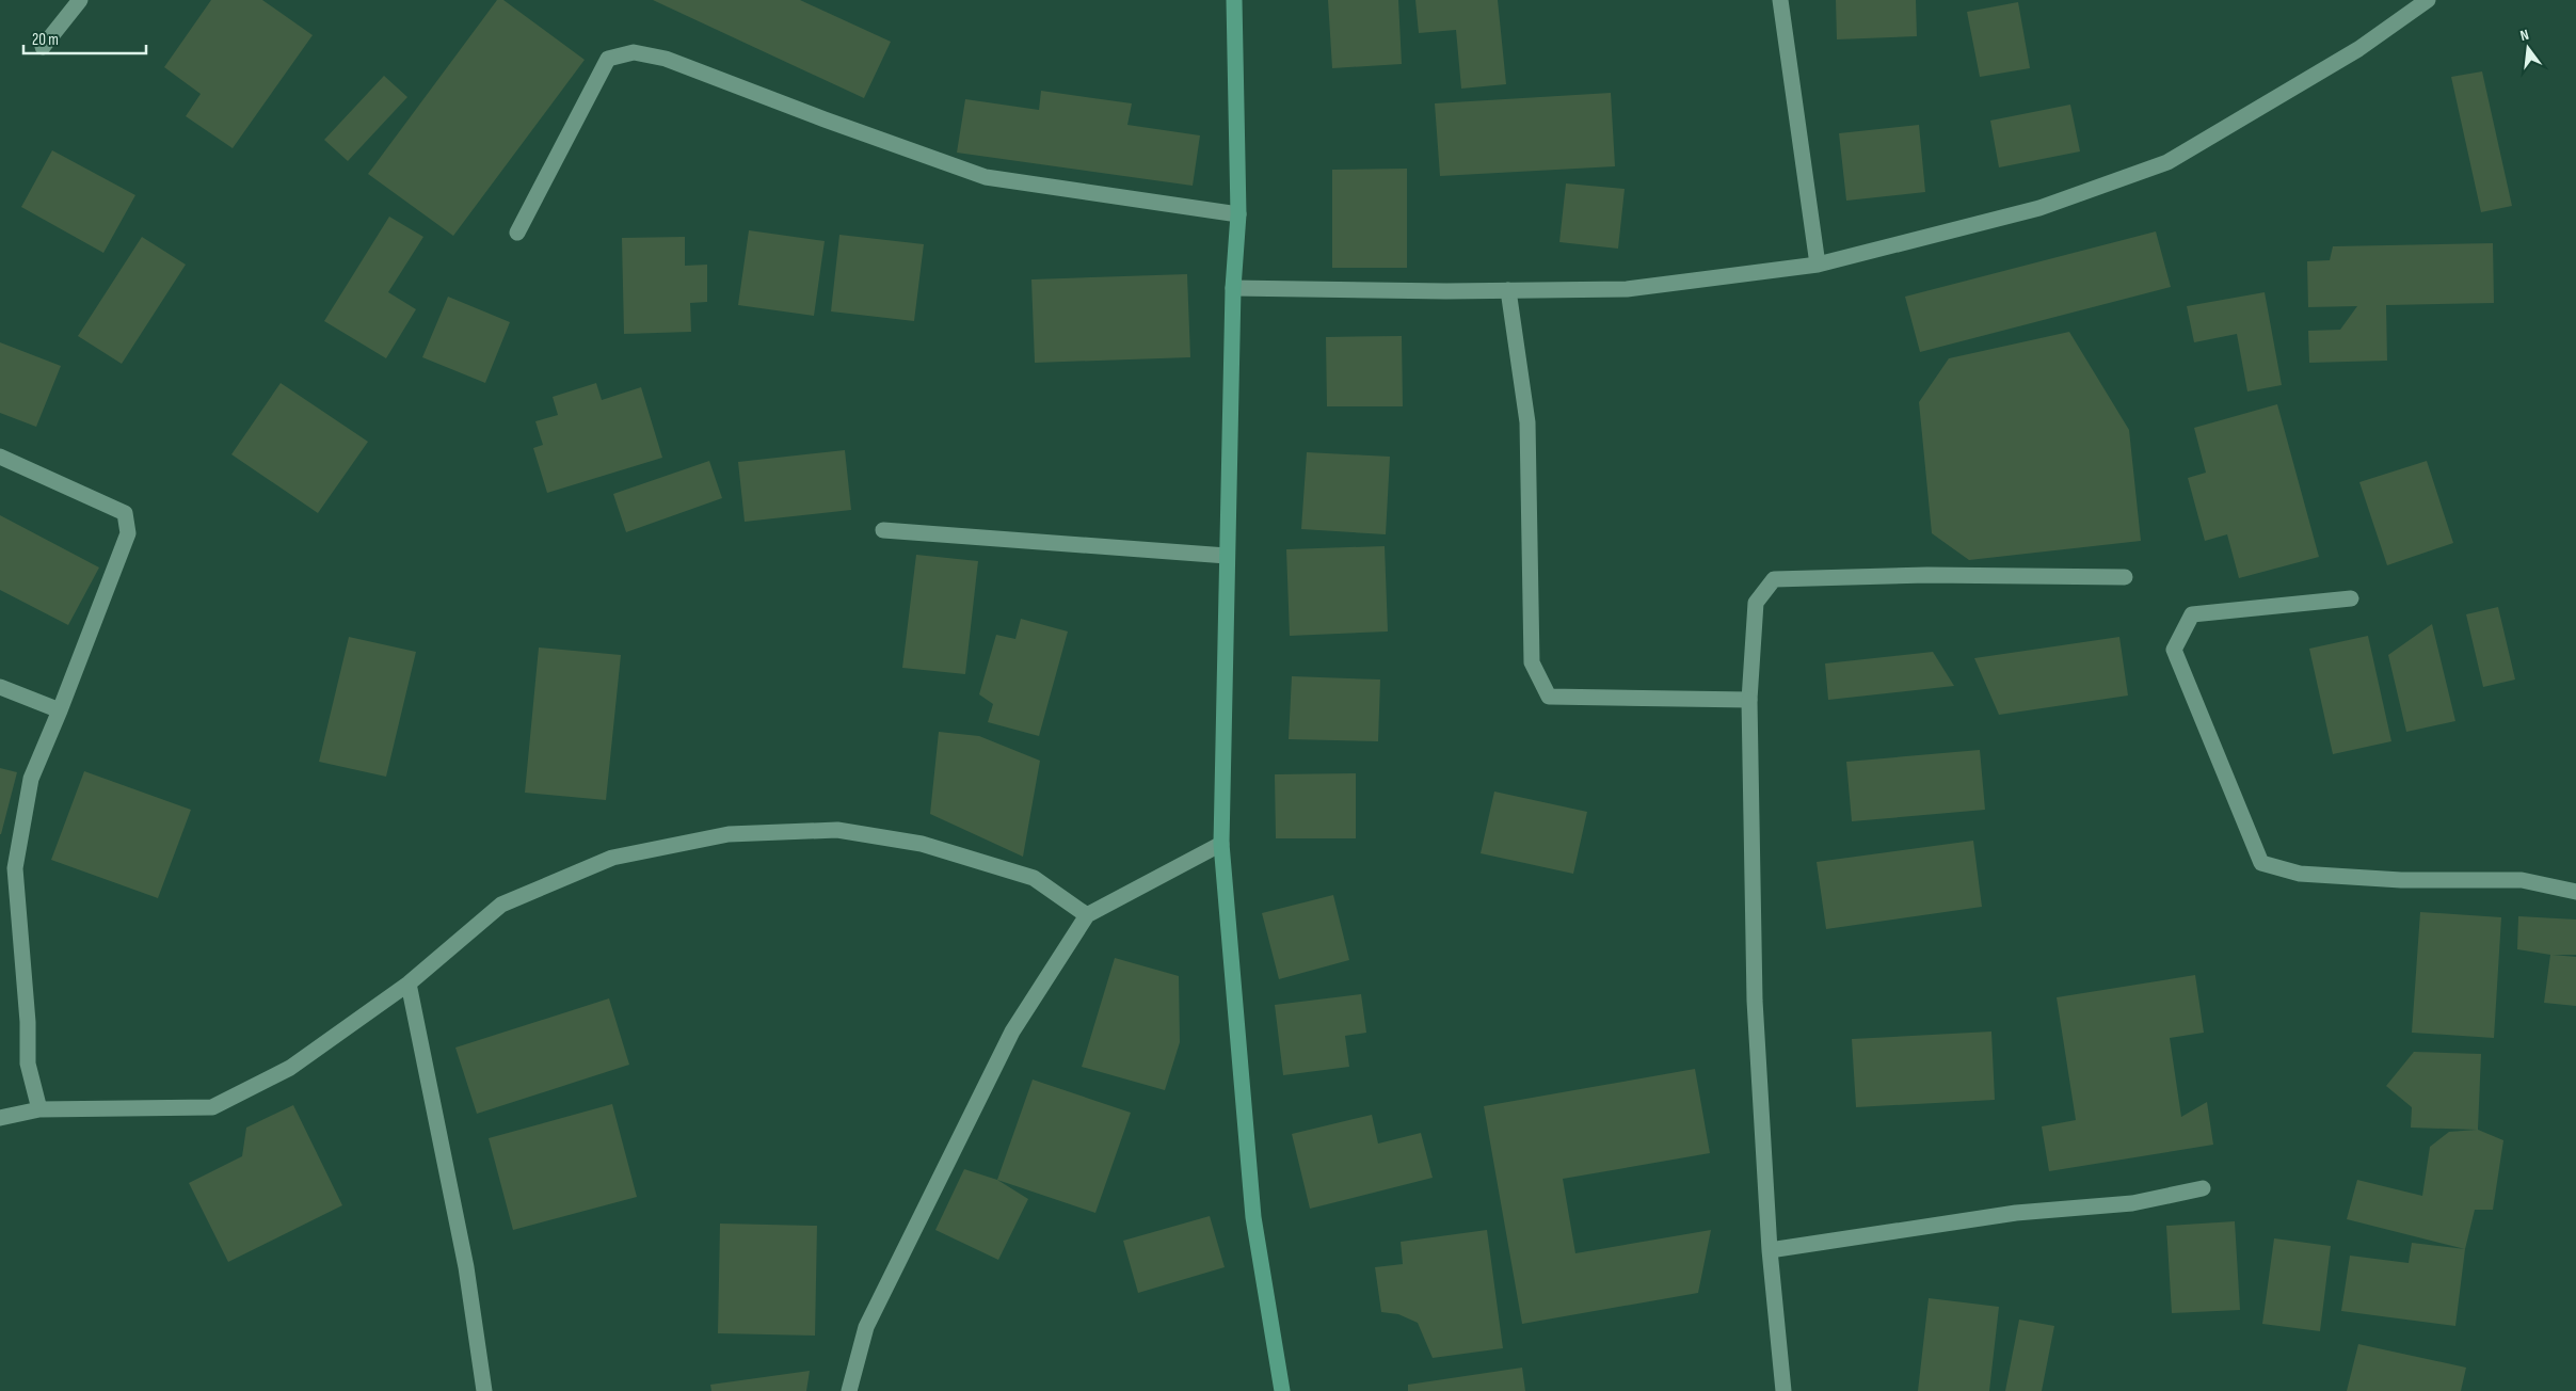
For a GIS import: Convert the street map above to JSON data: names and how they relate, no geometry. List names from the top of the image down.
{
  "scale_bar": "20 m",
  "north": "top"
}
